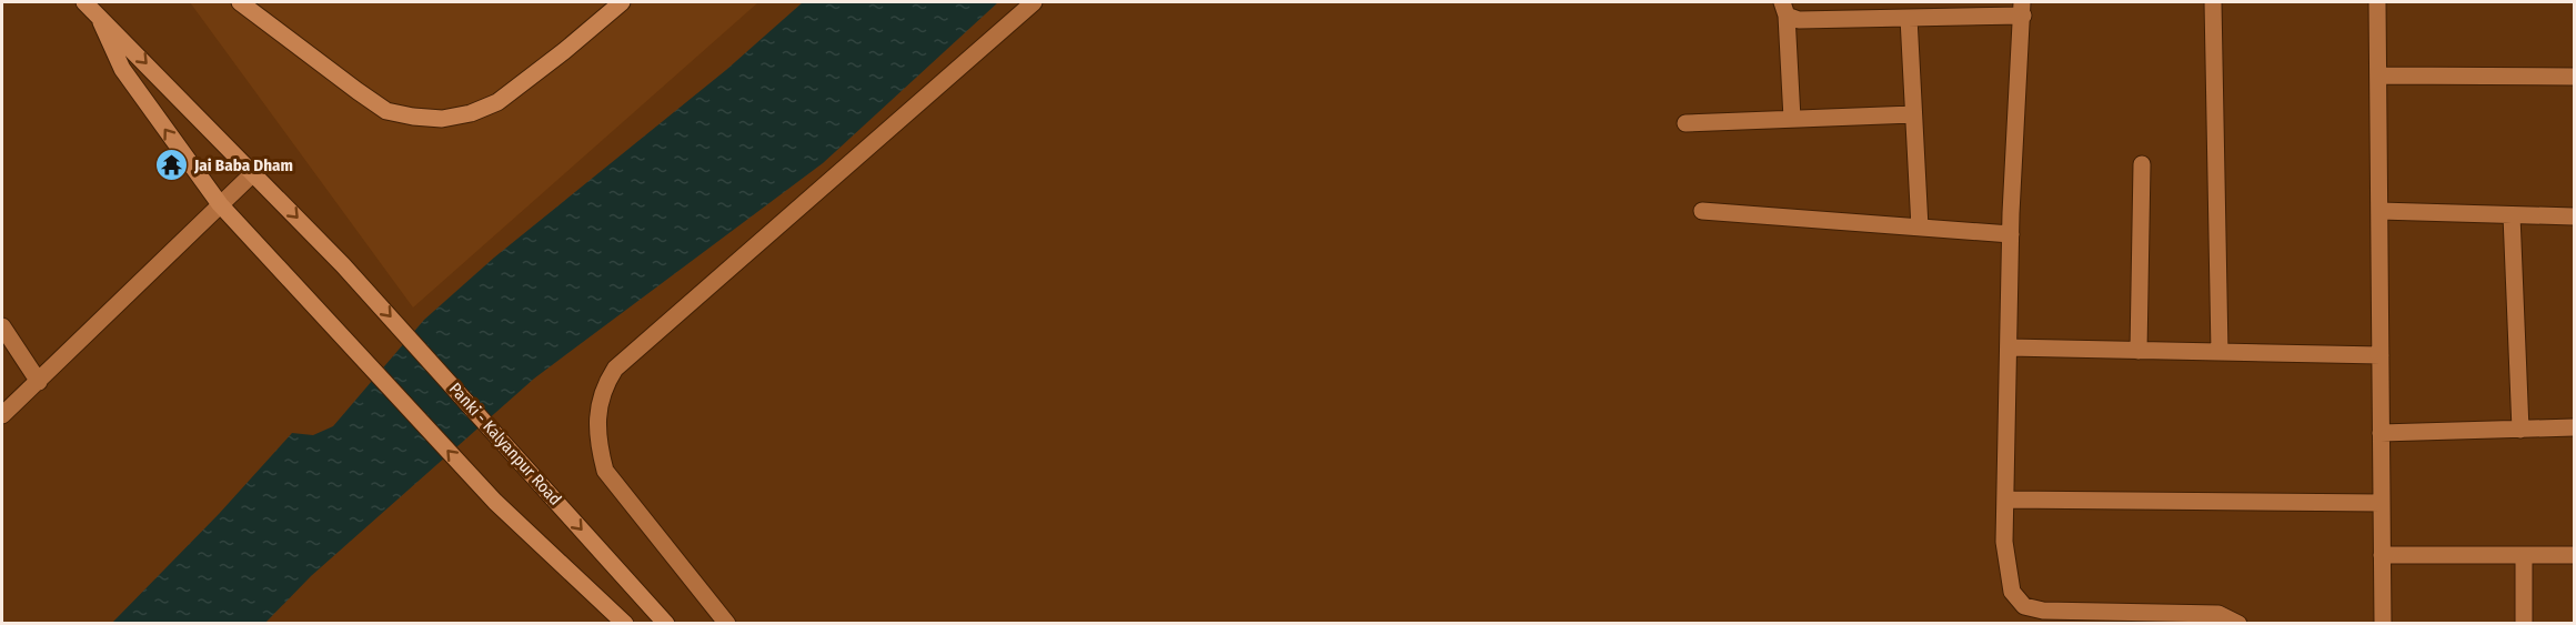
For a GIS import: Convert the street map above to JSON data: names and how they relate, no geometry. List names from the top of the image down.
{
  "streets": {
    "street": ["Panki - Kalyanpur Road"]
  },
  "places": {
    "temple": ["Jai Baba Dham"]
  }
}
